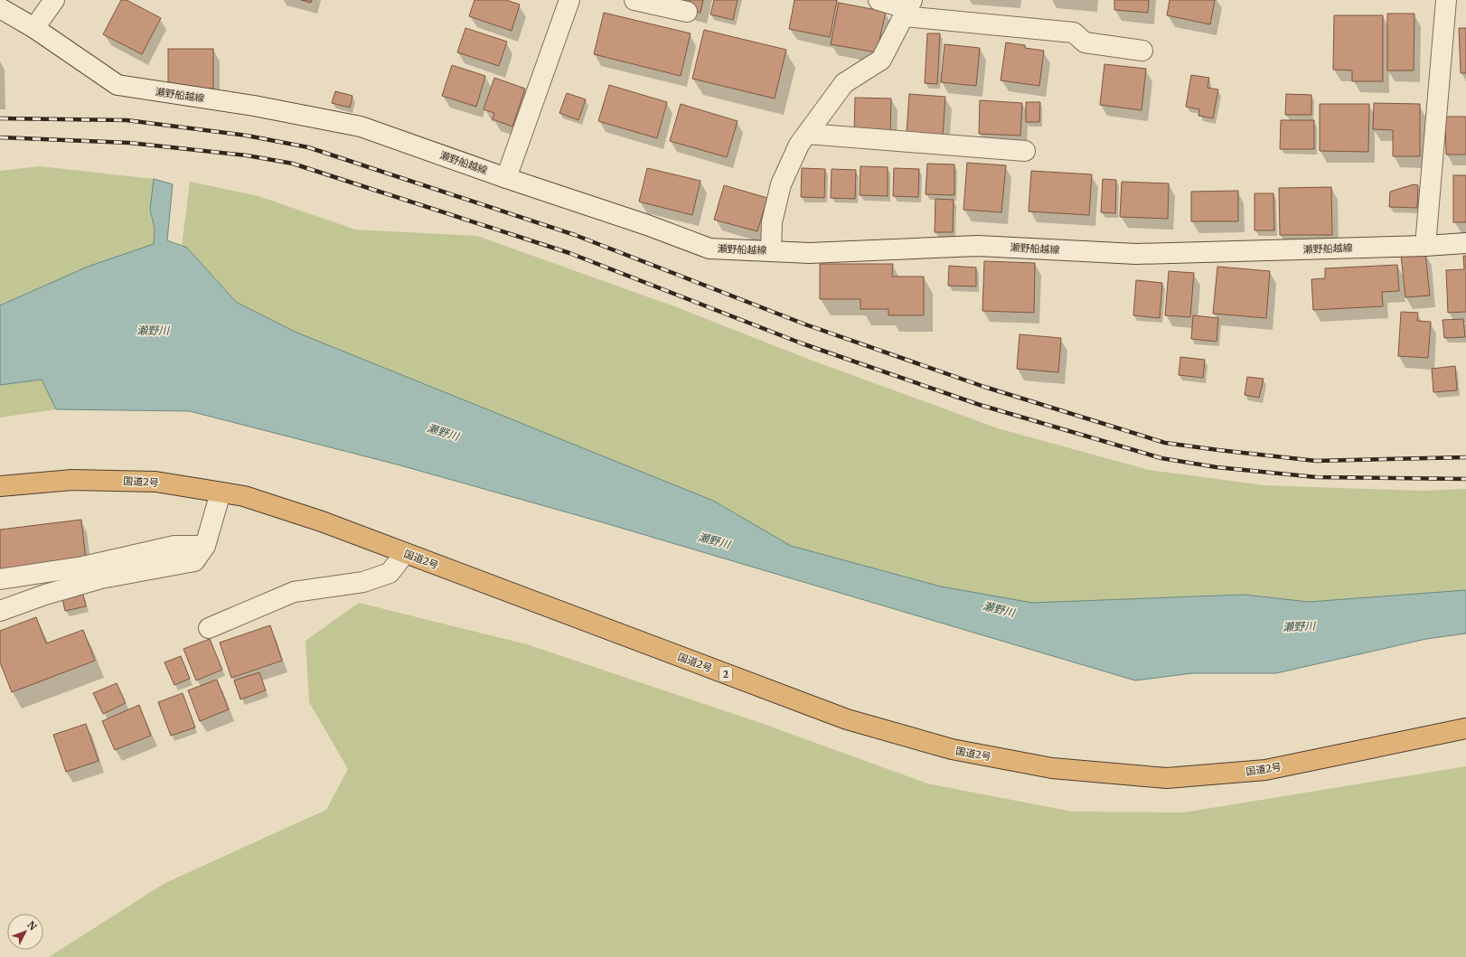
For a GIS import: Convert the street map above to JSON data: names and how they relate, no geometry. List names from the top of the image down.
{
  "streets": {
    "highway": ["国道2号", "2"],
    "street": ["瀬野船越線"]
  },
  "water": ["瀬野川"],
  "north": "top right"
}
